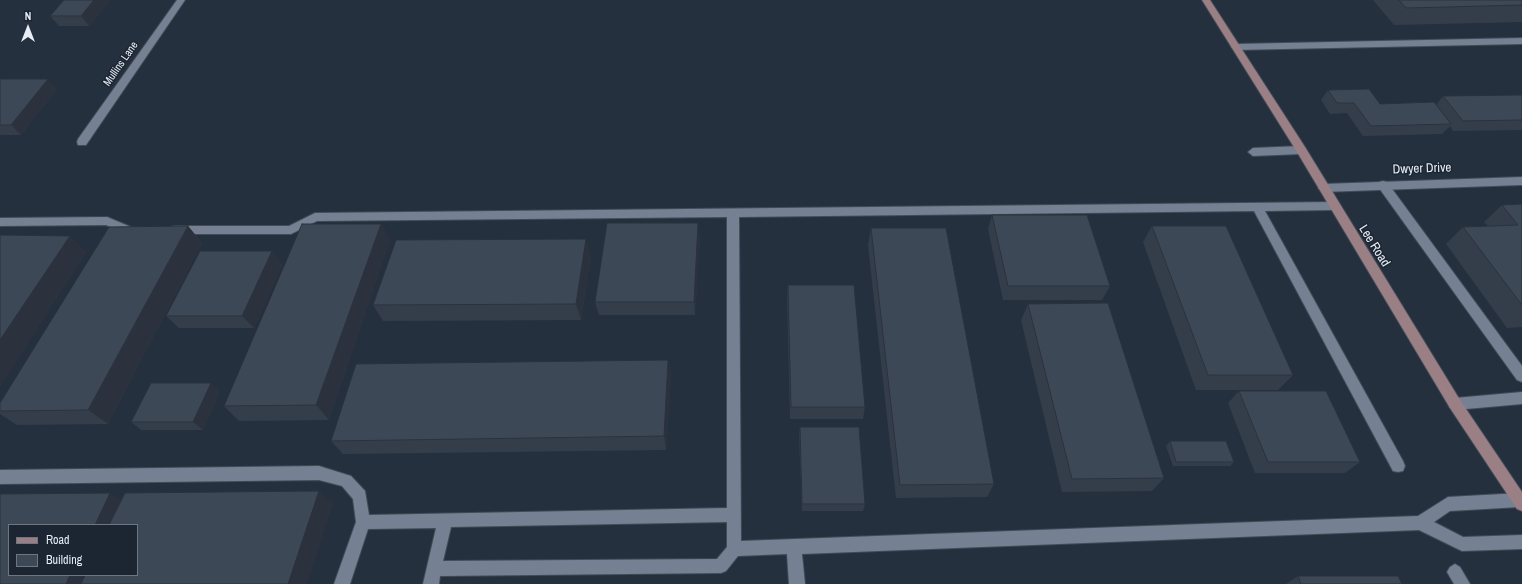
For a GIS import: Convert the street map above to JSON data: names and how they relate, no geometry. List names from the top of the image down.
{
  "streets": {
    "main road": ["Lee Road"],
    "street": ["Mullins Lane", "Dwyer Drive"]
  },
  "crossings": [
    ["Dwyer Drive", "Lee Road"]
  ],
  "legend": ["Road", "Building"],
  "north": "top"
}
